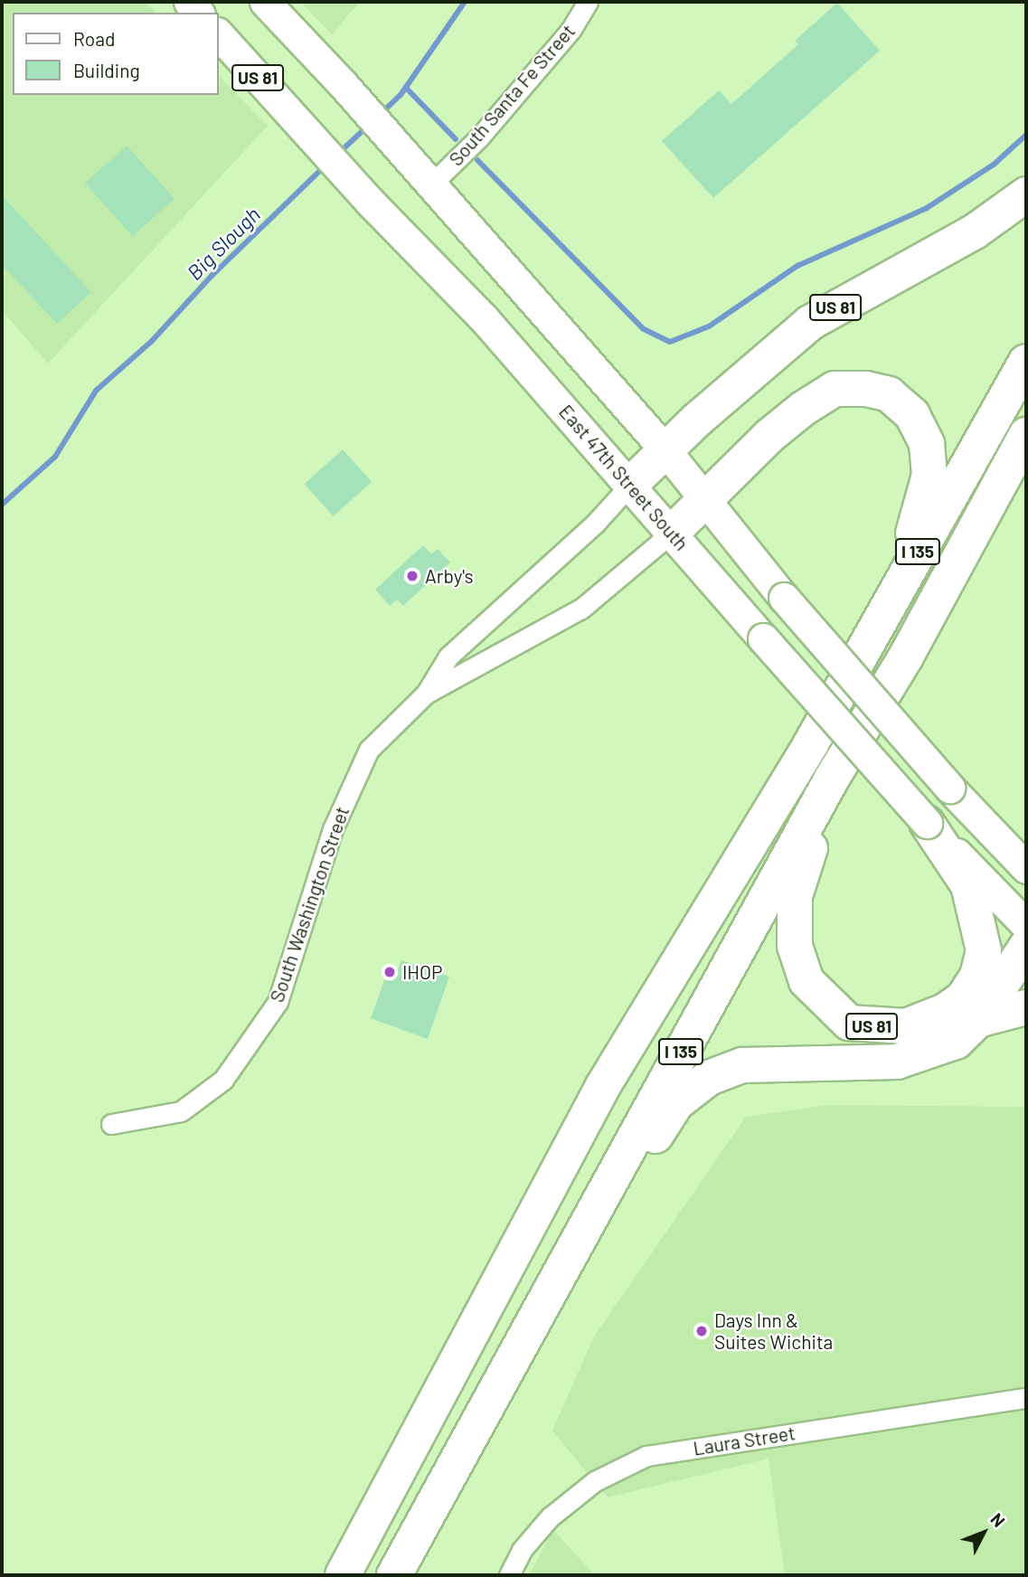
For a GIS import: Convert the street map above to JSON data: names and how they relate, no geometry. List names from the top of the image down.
{
  "streets": {
    "highway": ["US 81", "I 135"],
    "main road": ["East 47th Street South"],
    "street": ["South Santa Fe Street", "South Washington Street", "Laura Street"]
  },
  "crossings": [
    ["US 81", "East 47th Street South"],
    ["US 81", "I 135"],
    ["US 81", "South Washington Street"],
    ["East 47th Street South", "South Washington Street"]
  ],
  "water": ["Big Slough"],
  "places": ["Arby's", "IHOP", "Days Inn & Suites Wichita"],
  "legend": ["Road", "Building"],
  "north": "top right"
}
